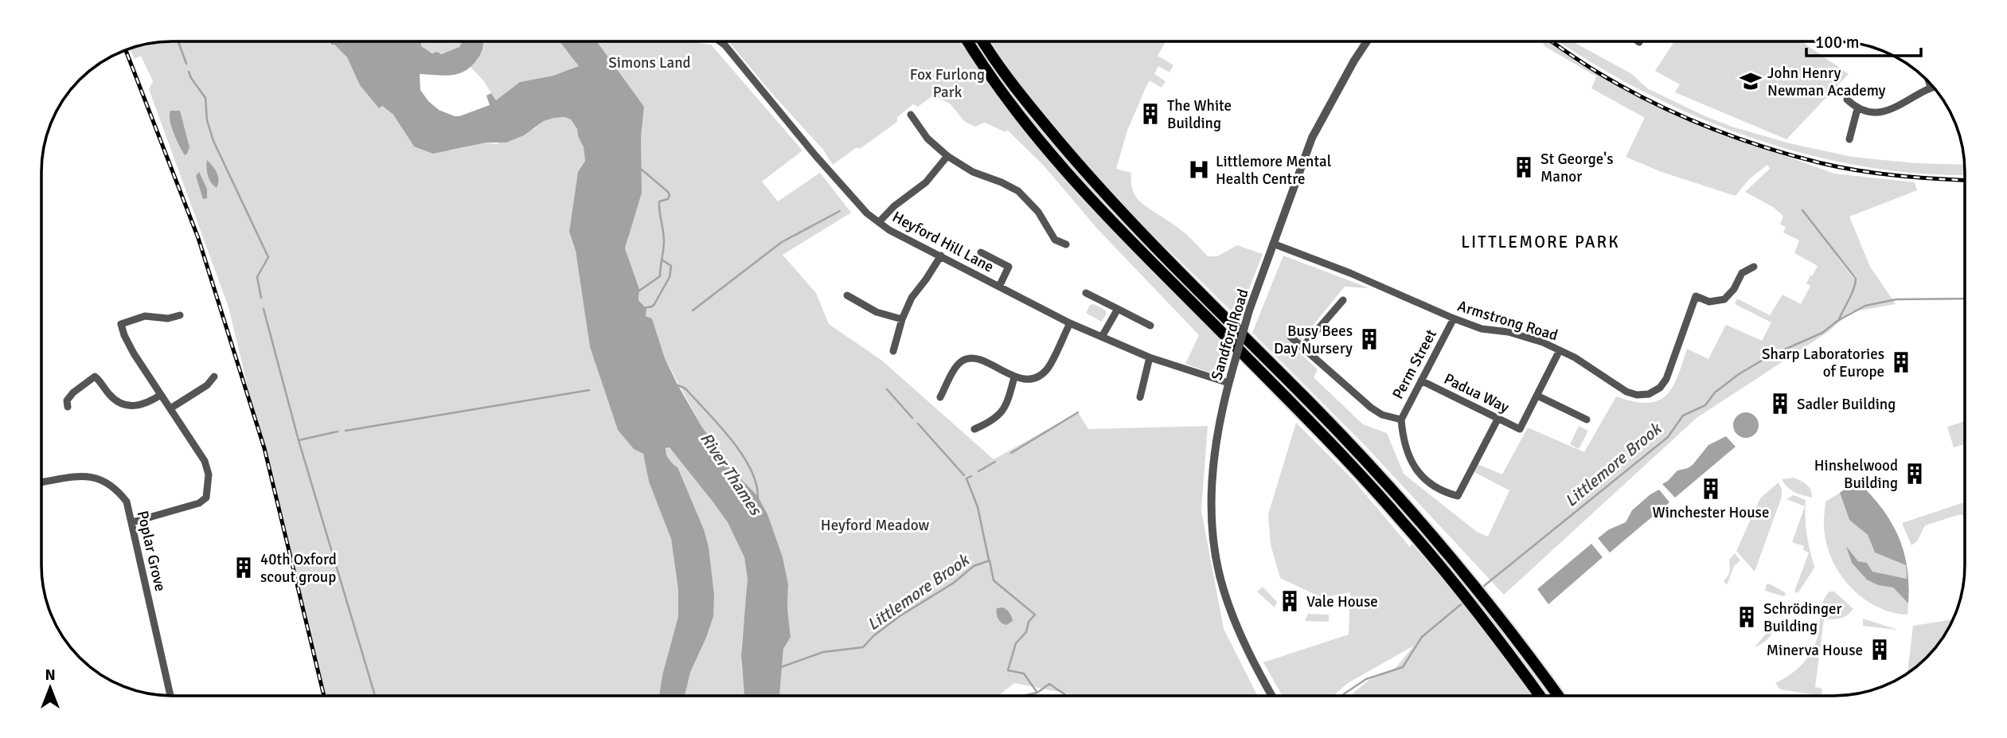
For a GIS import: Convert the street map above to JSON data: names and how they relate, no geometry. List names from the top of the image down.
{
  "streets": {
    "street": [
      "Heyford Hill Lane",
      "Armstrong Road",
      "Sandford Road",
      "Perm Street",
      "Padua Way",
      "Poplar Grove"
    ]
  },
  "crossings": [
    ["Heyford Hill Lane", "Sandford Road"],
    ["Armstrong Road", "Sandford Road"],
    ["Armstrong Road", "Perm Street"],
    ["Perm Street", "Padua Way"]
  ],
  "districts": ["LITTLEMORE PARK"],
  "water": ["Littlemore Brook", "River Thames"],
  "parks": ["Simons Land", "Fox Furlong Park", "Heyford Meadow"],
  "places": {
    "school or university": ["John Henry Newman Academy"],
    "building": [
      "The White Building",
      "St George's Manor",
      "Busy Bees Day Nursery",
      "Sharp Laboratories of Europe",
      "Sadler Building",
      "Hinshelwood Building",
      "Winchester House",
      "40th Oxford scout group",
      "Vale House",
      "Schrödinger Building",
      "Minerva House"
    ],
    "hospital": ["Littlemore Mental Health Centre"]
  },
  "scale_bar": "100 m",
  "north": "top"
}
